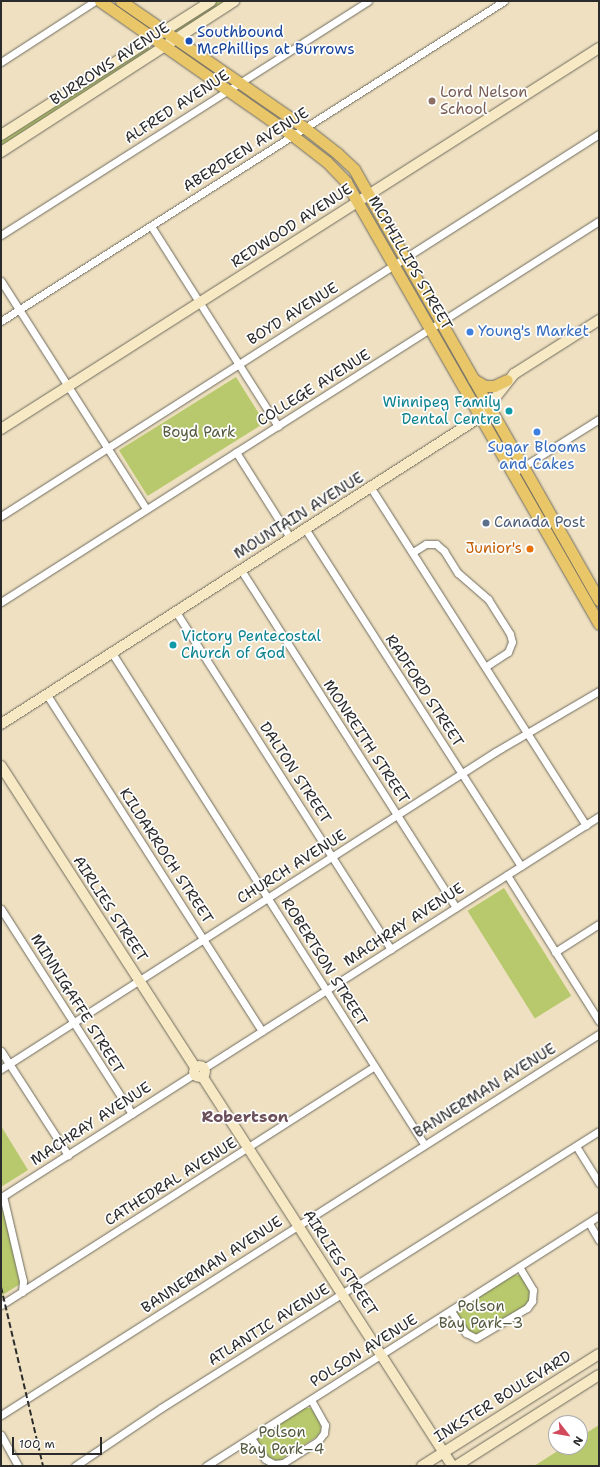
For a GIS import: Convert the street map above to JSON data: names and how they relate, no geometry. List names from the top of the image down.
{
  "streets": {
    "main road": ["MCPHILLIPS STREET"],
    "street": [
      "BURROWS AVENUE",
      "ALFRED AVENUE",
      "ABERDEEN AVENUE",
      "REDWOOD AVENUE",
      "BOYD AVENUE",
      "COLLEGE AVENUE",
      "MOUNTAIN AVENUE",
      "RADFORD STREET",
      "MONREITH STREET",
      "DALTON STREET",
      "KILDARROCH STREET",
      "CHURCH AVENUE",
      "AIRLIES STREET",
      "MACHRAY AVENUE",
      "ROBERTSON STREET",
      "MINNIGAFFE STREET",
      "BANNERMAN AVENUE",
      "CATHEDRAL AVENUE",
      "ATLANTIC AVENUE",
      "POLSON AVENUE",
      "INKSTER BOULEVARD"
    ]
  },
  "crossings": [
    ["BURROWS AVENUE", "MCPHILLIPS STREET"],
    ["ALFRED AVENUE", "MCPHILLIPS STREET"],
    ["ABERDEEN AVENUE", "MCPHILLIPS STREET"],
    ["REDWOOD AVENUE", "MCPHILLIPS STREET"],
    ["MCPHILLIPS STREET", "BOYD AVENUE"],
    ["MCPHILLIPS STREET", "COLLEGE AVENUE"],
    ["MCPHILLIPS STREET", "MOUNTAIN AVENUE"],
    ["MOUNTAIN AVENUE", "RADFORD STREET"],
    ["MOUNTAIN AVENUE", "MONREITH STREET"],
    ["MOUNTAIN AVENUE", "DALTON STREET"],
    ["MOUNTAIN AVENUE", "KILDARROCH STREET"],
    ["MOUNTAIN AVENUE", "ROBERTSON STREET"],
    ["RADFORD STREET", "CHURCH AVENUE"],
    ["RADFORD STREET", "MACHRAY AVENUE"],
    ["MONREITH STREET", "CHURCH AVENUE"],
    ["MONREITH STREET", "MACHRAY AVENUE"],
    ["DALTON STREET", "CHURCH AVENUE"],
    ["DALTON STREET", "MACHRAY AVENUE"],
    ["KILDARROCH STREET", "CHURCH AVENUE"],
    ["KILDARROCH STREET", "MACHRAY AVENUE"],
    ["CHURCH AVENUE", "AIRLIES STREET"],
    ["CHURCH AVENUE", "ROBERTSON STREET"],
    ["CHURCH AVENUE", "MINNIGAFFE STREET"],
    ["AIRLIES STREET", "MACHRAY AVENUE"],
    ["AIRLIES STREET", "BANNERMAN AVENUE"],
    ["AIRLIES STREET", "CATHEDRAL AVENUE"],
    ["AIRLIES STREET", "ATLANTIC AVENUE"],
    ["AIRLIES STREET", "POLSON AVENUE"],
    ["AIRLIES STREET", "INKSTER BOULEVARD"],
    ["MACHRAY AVENUE", "ROBERTSON STREET"],
    ["MACHRAY AVENUE", "MINNIGAFFE STREET"],
    ["MACHRAY AVENUE", "CATHEDRAL AVENUE"],
    ["ROBERTSON STREET", "BANNERMAN AVENUE"],
    ["ROBERTSON STREET", "CATHEDRAL AVENUE"]
  ],
  "districts": ["Robertson"],
  "parks": ["Boyd Park", "Polson Bay Park–3", "Polson Bay Park–4"],
  "places": [
    "Southbound McPhillips at Burrows",
    "Lord Nelson School",
    "Young's Market",
    "Winnipeg Family Dental Centre",
    "Sugar Blooms and Cakes",
    "Canada Post",
    "Junior's",
    "Victory Pentecostal Church of God"
  ],
  "scale_bar": "100 m",
  "north": "bottom right"
}
